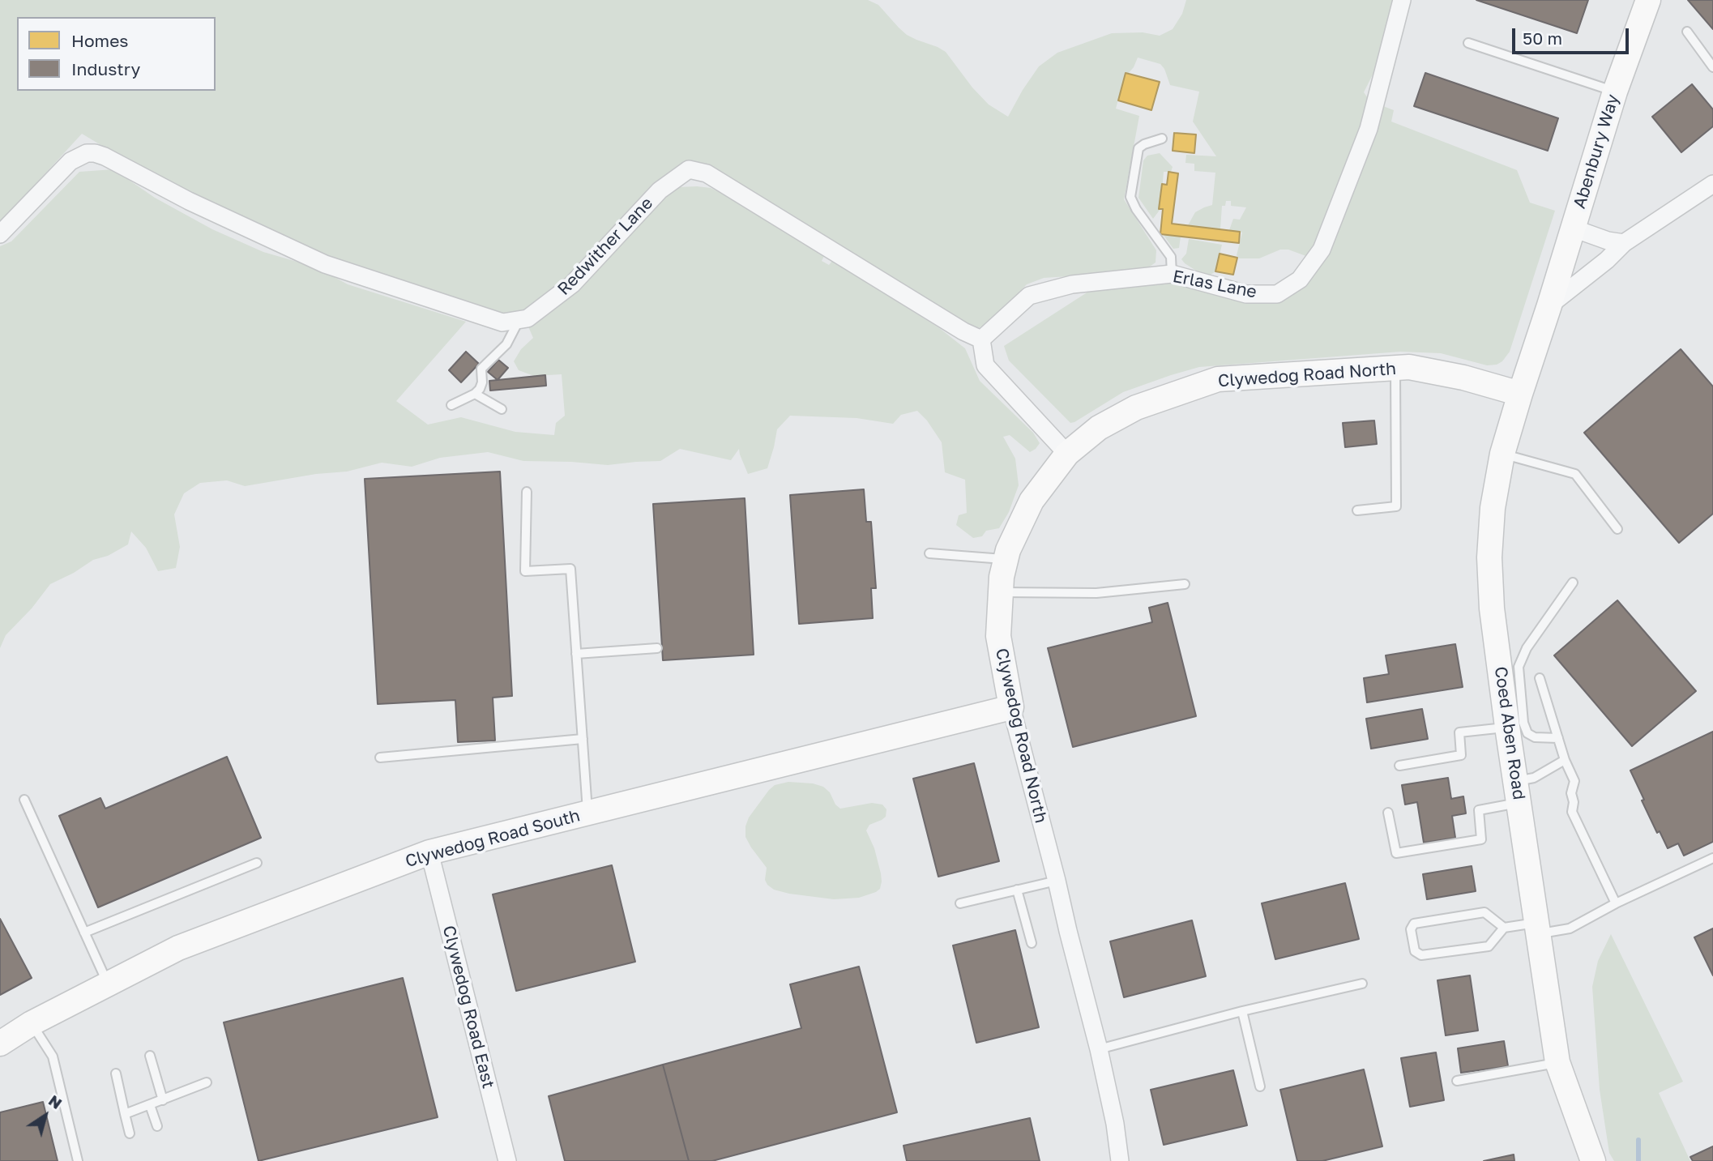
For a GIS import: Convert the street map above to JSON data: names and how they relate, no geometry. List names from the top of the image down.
{
  "streets": {
    "street": [
      "Abenbury Way",
      "Redwither Lane",
      "Erlas Lane",
      "Clywedog Road North",
      "Coed Aben Road",
      "Clywedog Road South",
      "Clywedog Road East"
    ]
  },
  "crossings": [
    ["Abenbury Way", "Coed Aben Road"],
    ["Redwither Lane", "Erlas Lane"],
    ["Clywedog Road North", "Coed Aben Road"],
    ["Clywedog Road North", "Clywedog Road South"],
    ["Clywedog Road South", "Clywedog Road East"]
  ],
  "legend": ["Homes", "Industry"],
  "scale_bar": "50 m",
  "north": "top right"
}
